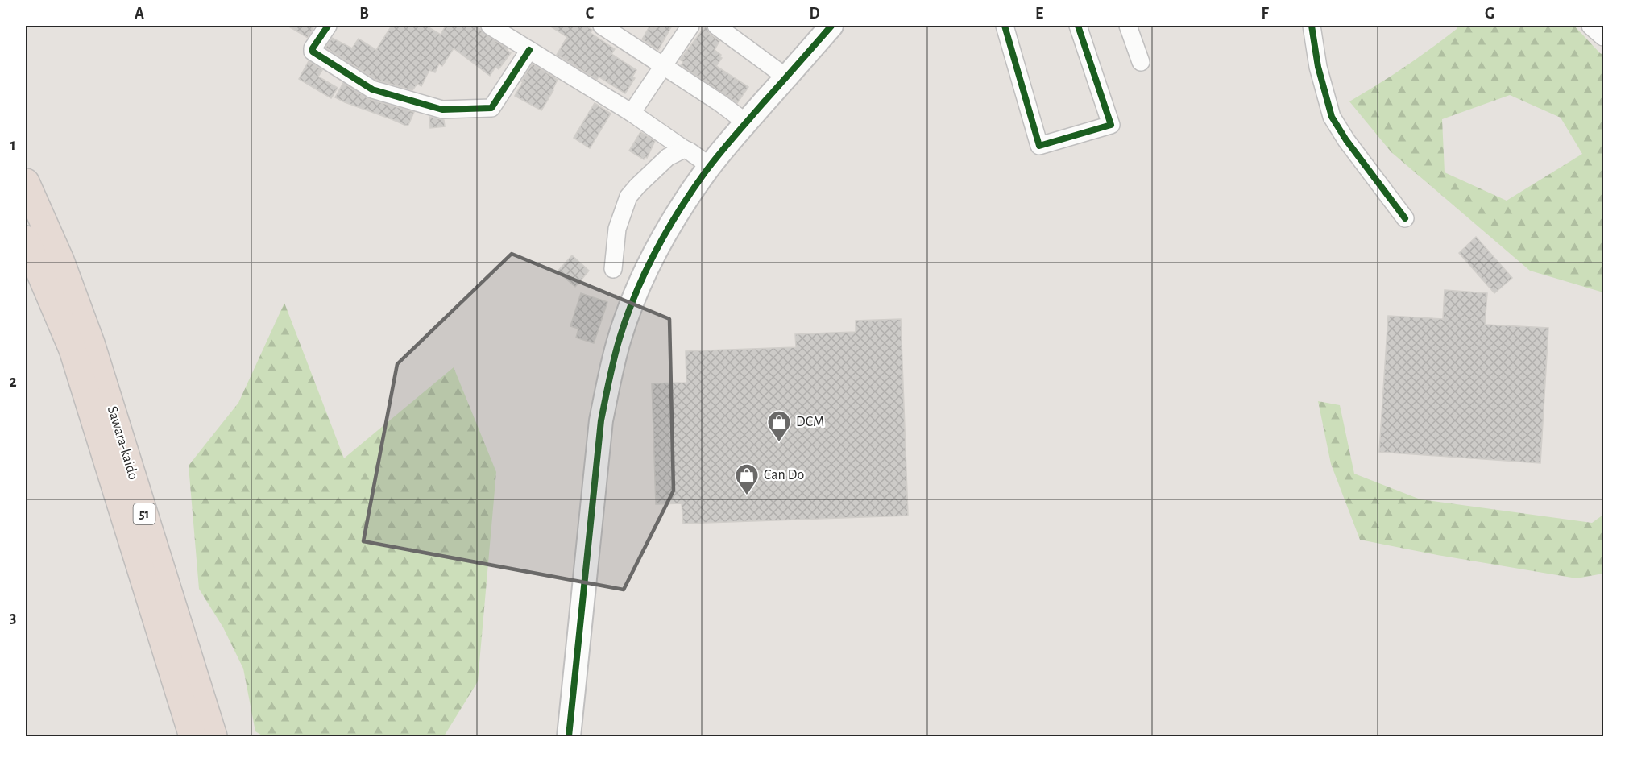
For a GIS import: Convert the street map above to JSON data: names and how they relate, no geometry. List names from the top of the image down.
{
  "streets": {
    "highway": ["Sawara-kaido", "51"]
  },
  "places": {
    "shop": ["DCM", "Can Do"]
  },
  "grid": {
    "columns": [
      "A",
      "B",
      "C",
      "D",
      "E",
      "F",
      "G"
    ],
    "rows": ["1", "2", "3"]
  }
}
